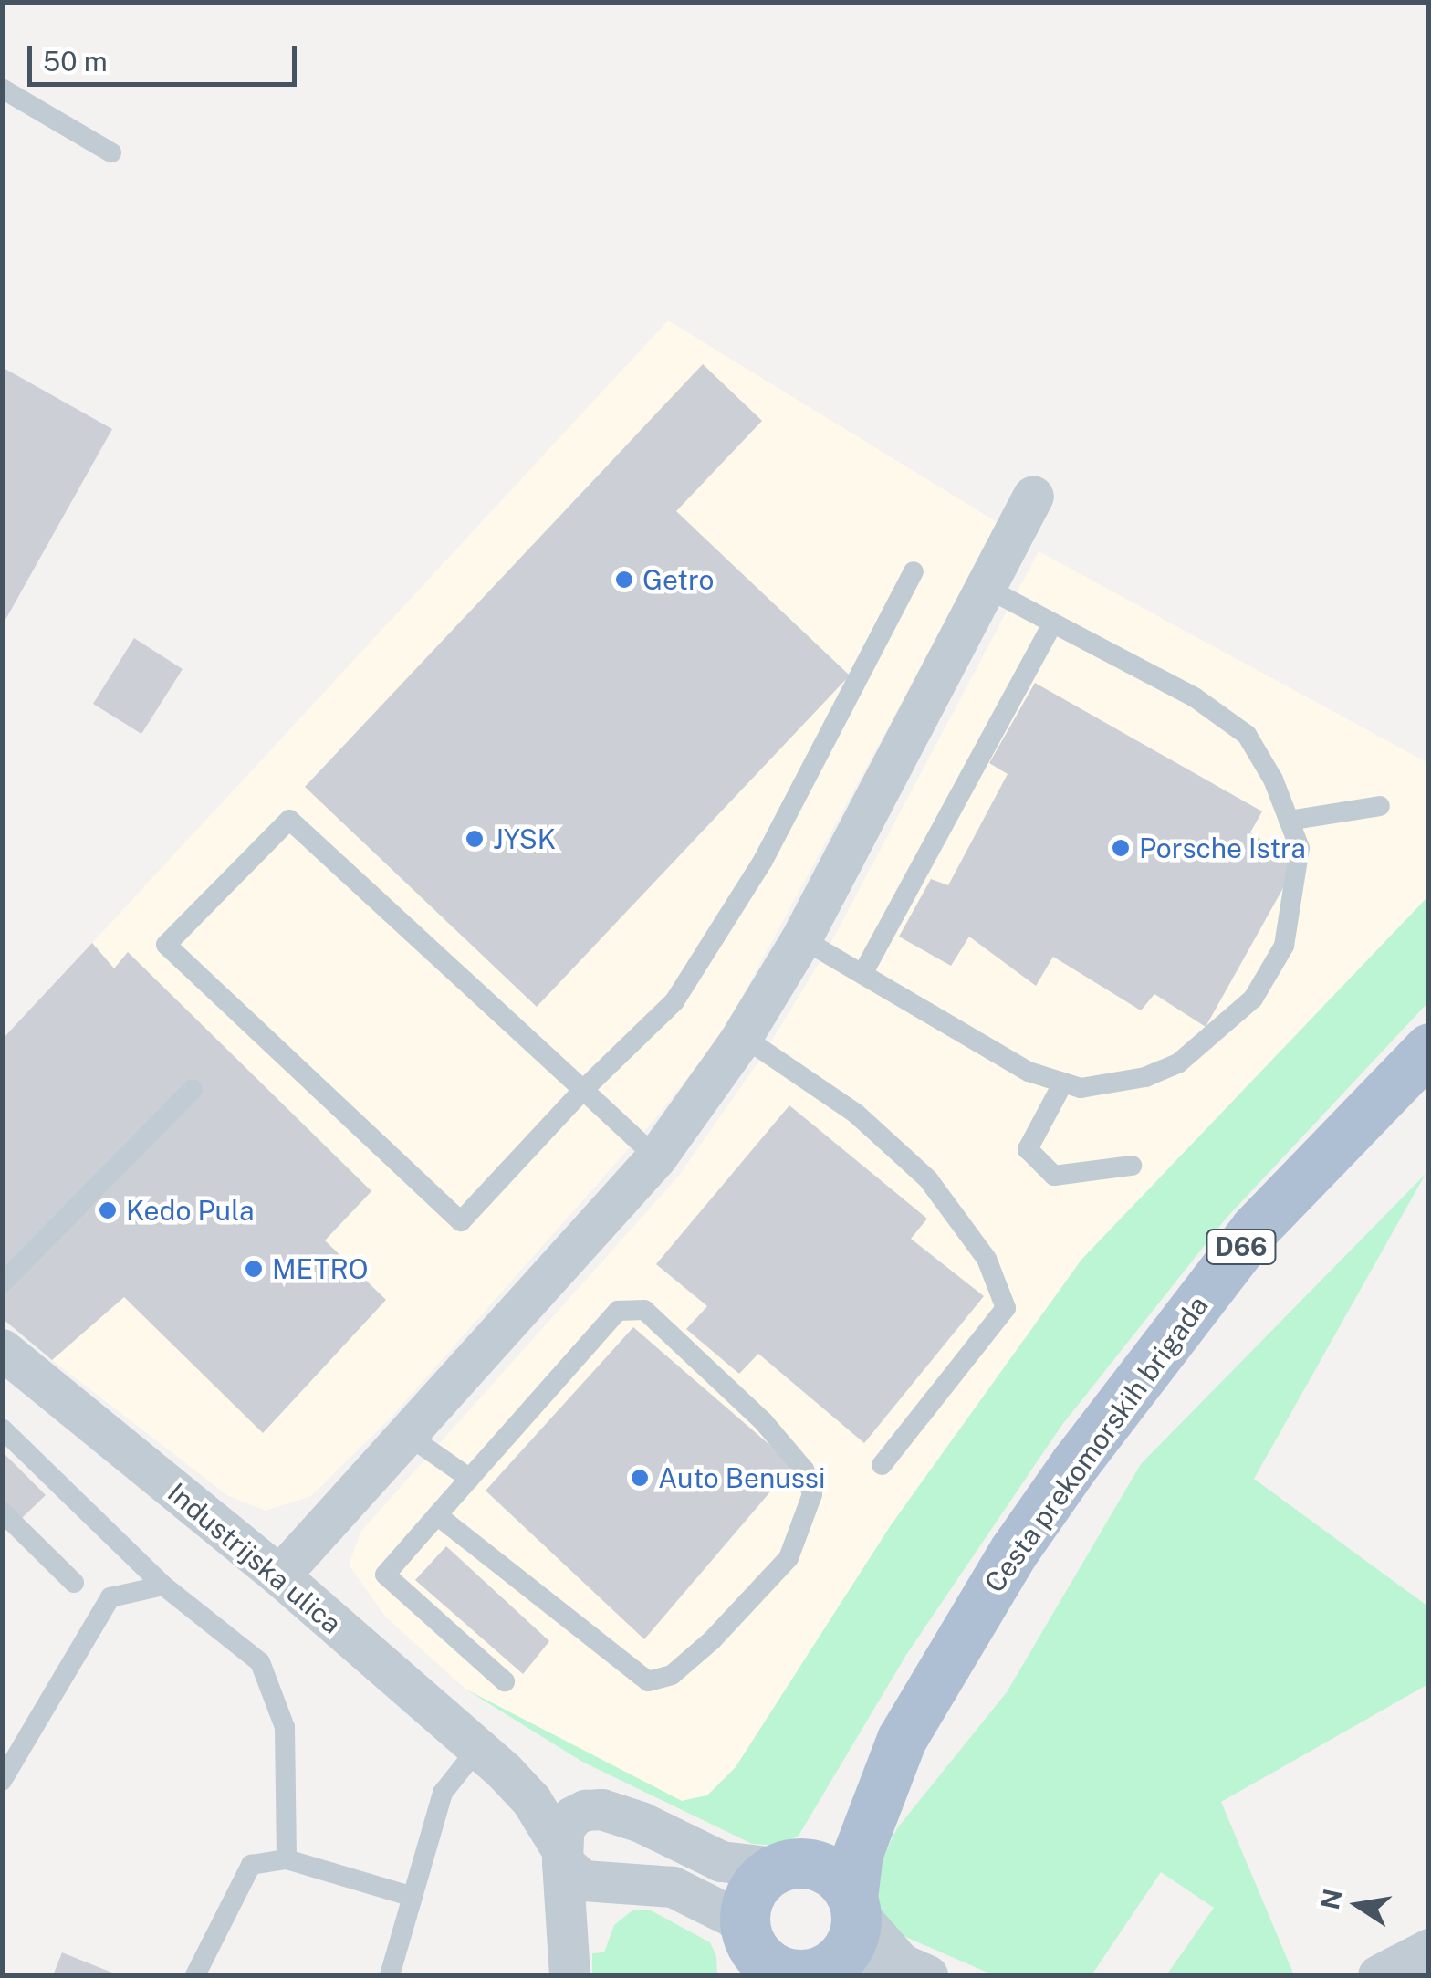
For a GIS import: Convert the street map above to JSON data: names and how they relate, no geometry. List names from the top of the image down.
{
  "streets": {
    "main road": ["D66", "Cesta prekomorskih brigada"],
    "street": ["Industrijska ulica"]
  },
  "crossings": [
    ["D66", "Cesta prekomorskih brigada"],
    ["D66", "Industrijska ulica"],
    ["Cesta prekomorskih brigada", "Industrijska ulica"]
  ],
  "places": [
    "Getro",
    "JYSK",
    "Porsche Istra",
    "Kedo Pula",
    "METRO",
    "Auto Benussi"
  ],
  "scale_bar": "50 m",
  "north": "left"
}
